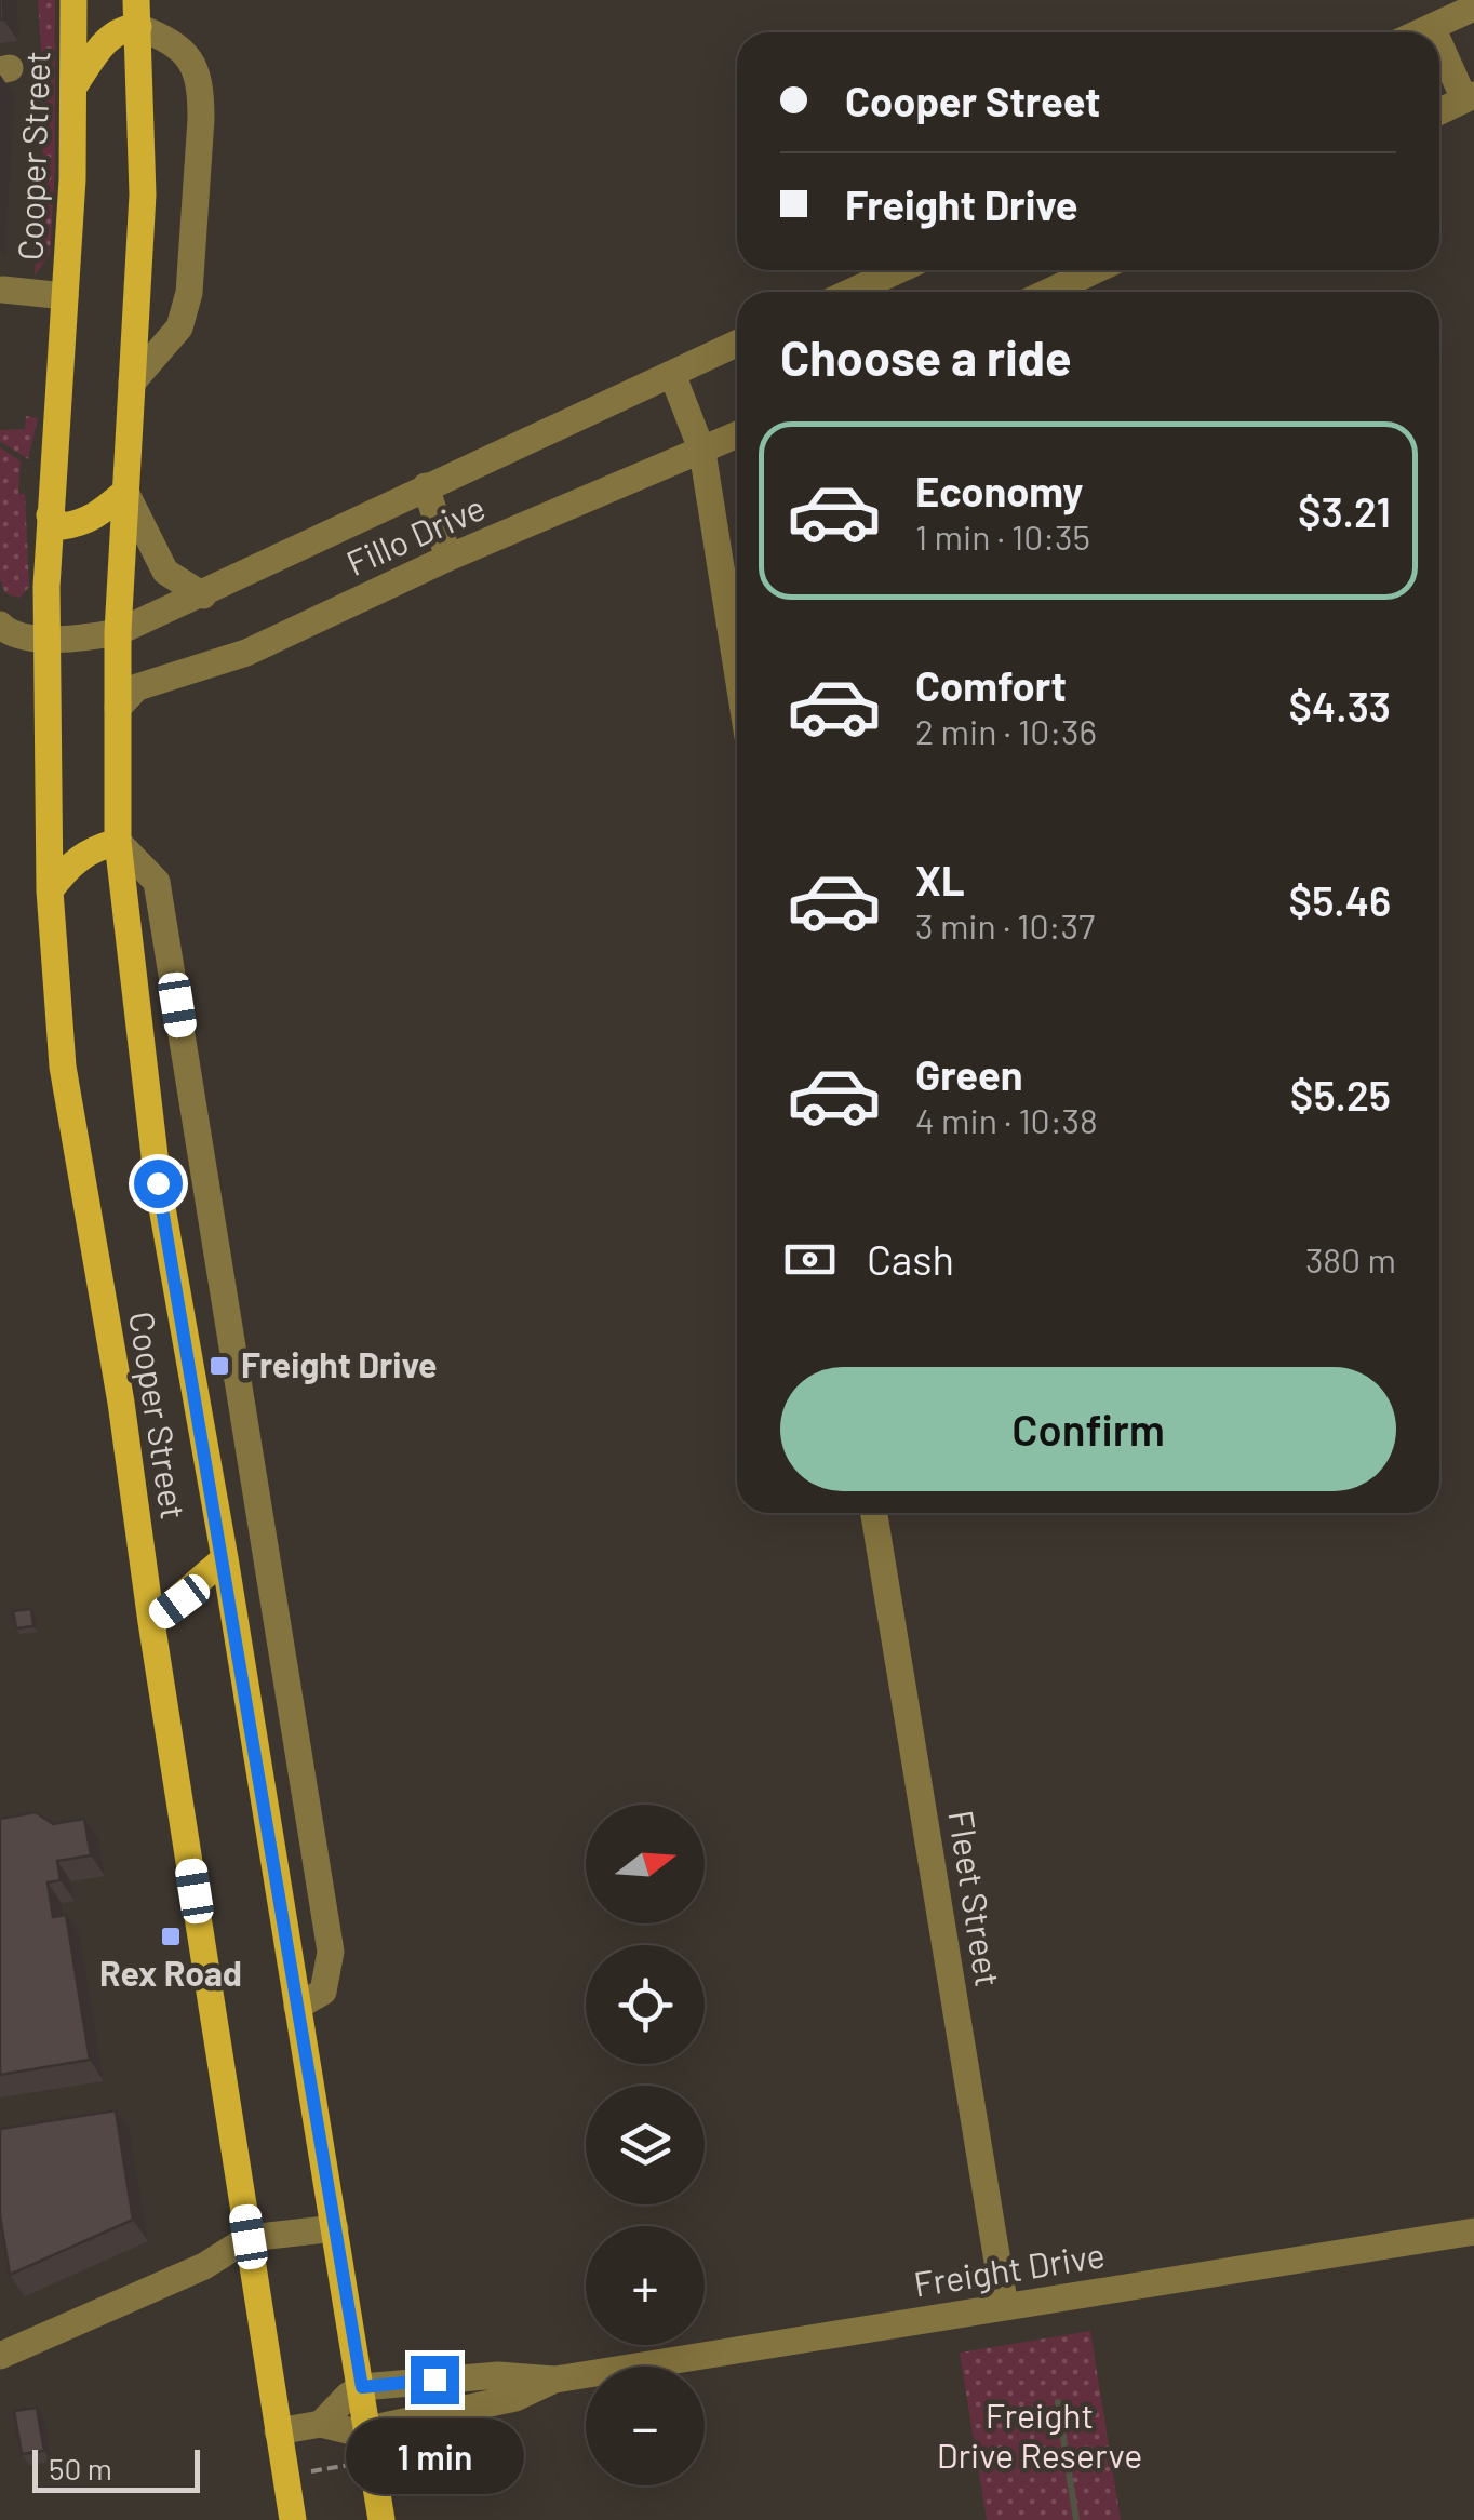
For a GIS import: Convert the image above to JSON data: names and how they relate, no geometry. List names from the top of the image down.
{
  "streets": {
    "main road": ["Cooper Street"],
    "street": ["Fillo Drive", "Fleet Street", "Freight Drive"]
  },
  "crossings": [
    ["Cooper Street", "Fillo Drive"],
    ["Cooper Street", "Freight Drive"],
    ["Fleet Street", "Freight Drive"]
  ],
  "parks": ["Freight Drive Reserve"],
  "places": {
    "transit": ["Freight Drive", "Rex Road"]
  },
  "scale_bar": "50 m",
  "north": "right",
  "page": {
    "banner": ["Cooper Street", "Freight Drive"],
    "heading": "Choose a ride",
    "list": [
      {
        "name": "Economy",
        "note": "1 min · 10:35",
        "value": "$3.21"
      },
      {
        "name": "Comfort",
        "note": "2 min · 10:36",
        "value": "$4.33"
      },
      {
        "name": "XL",
        "note": "3 min · 10:37",
        "value": "$5.46"
      },
      {
        "name": "Green",
        "note": "4 min · 10:38",
        "value": "$5.25"
      }
    ],
    "pay": ["Cash", "380 m"],
    "buttons": "Confirm",
    "map_buttons": ["+", "−"],
    "bubble": "1 min",
    "scale": "50 m"
  }
}
